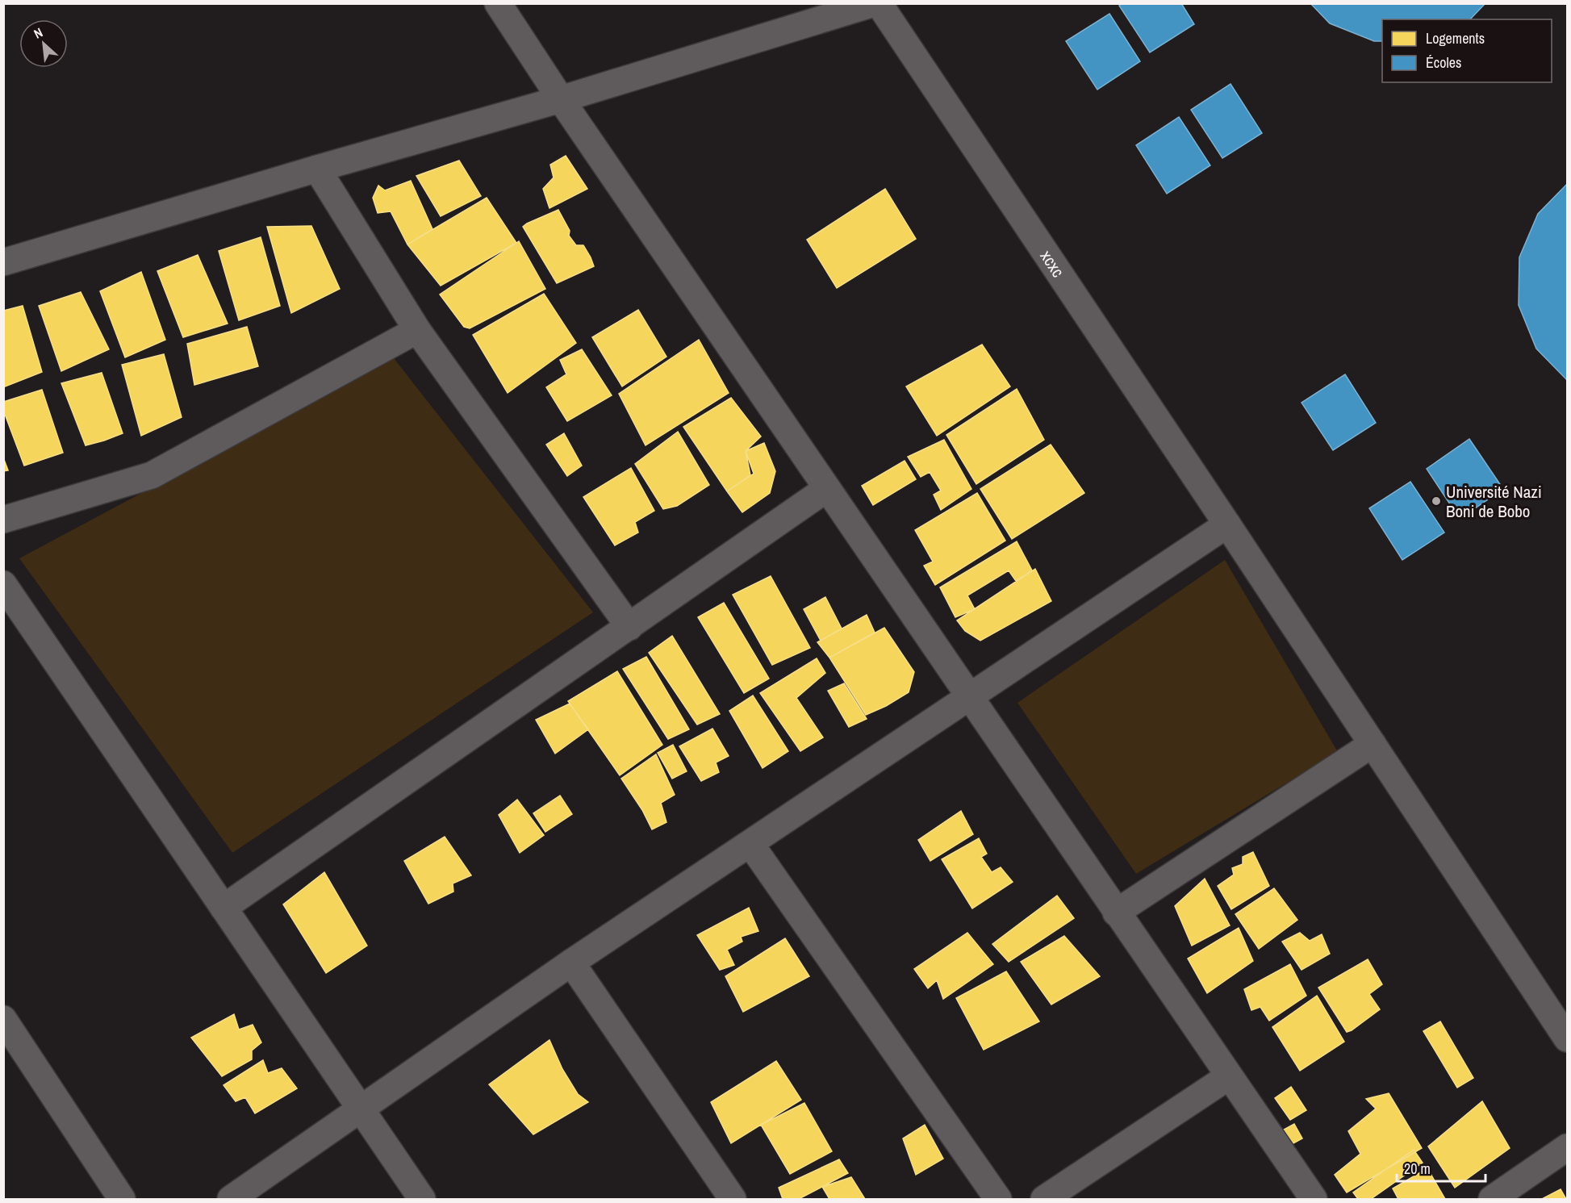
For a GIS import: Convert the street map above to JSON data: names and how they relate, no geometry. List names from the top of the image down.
{
  "streets": {
    "street": ["xcxc"]
  },
  "places": ["Université Nazi Boni de Bobo"],
  "legend": ["Logements", "Écoles"],
  "scale_bar": "20 m",
  "north": "top left"
}
